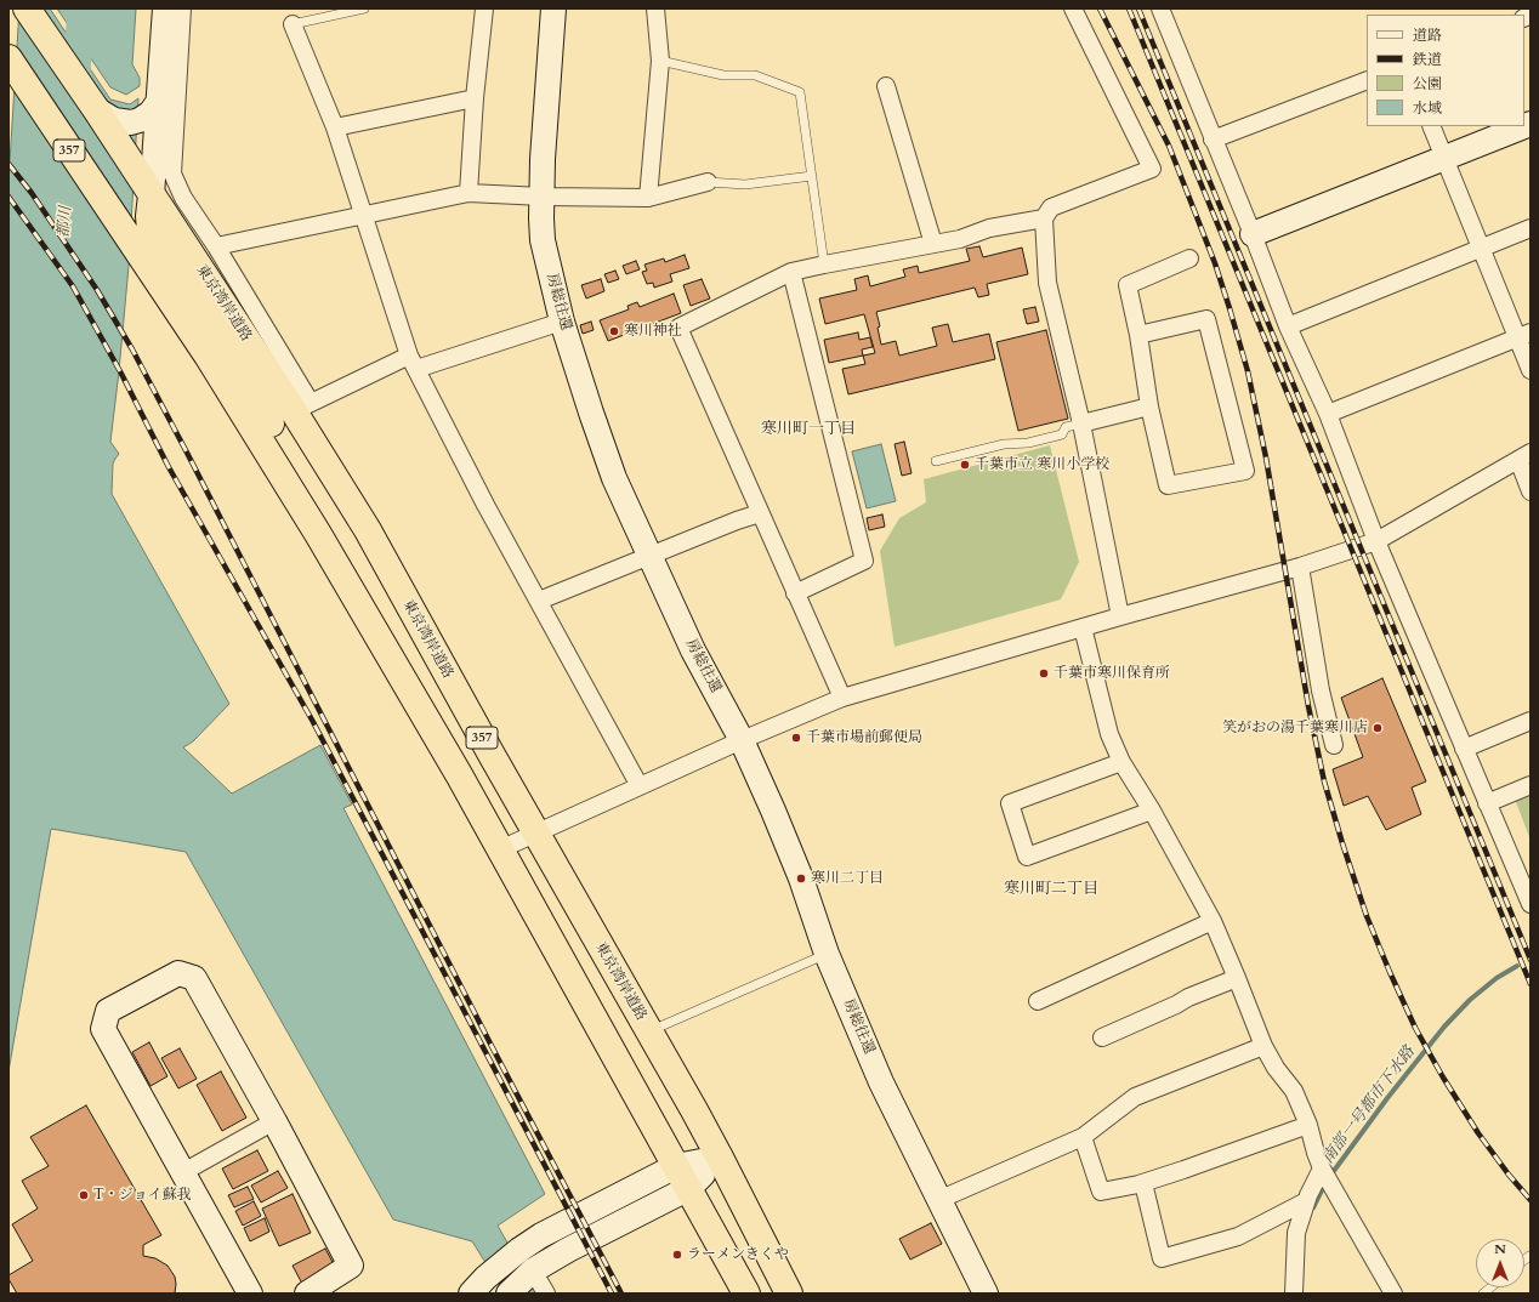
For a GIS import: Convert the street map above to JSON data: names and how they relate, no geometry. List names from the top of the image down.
{
  "streets": {
    "highway": ["357", "東京湾岸道路"],
    "street": ["房総往還"]
  },
  "districts": ["寒川町一丁目", "寒川町二丁目"],
  "water": ["都川", "南部一号都市下水路"],
  "places": [
    "寒川神社",
    "千葉市立 寒川小学校",
    "千葉市寒川保育所",
    "笑がおの湯千葉寒川店",
    "千葉市場前郵便局",
    "寒川二丁目",
    "T・ジョイ蘇我",
    "ラーメンきくや"
  ],
  "legend": [
    "道路",
    "鉄道",
    "公園",
    "水域"
  ],
  "north": "top"
}
